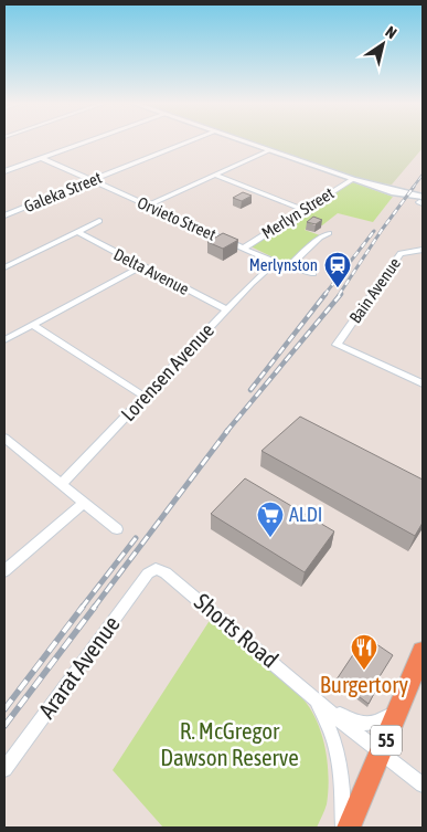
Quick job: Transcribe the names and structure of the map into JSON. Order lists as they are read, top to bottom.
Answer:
{
  "streets": {
    "highway": ["55"],
    "street": [
      "Galeka Street",
      "Merlyn Street",
      "Orvieto Street",
      "Delta Avenue",
      "Bain Avenue",
      "Lorensen Avenue",
      "Shorts Road",
      "Ararat Avenue"
    ]
  },
  "crossings": [
    ["Galeka Street", "Orvieto Street"],
    ["Merlyn Street", "Orvieto Street"],
    ["Orvieto Street", "Lorensen Avenue"],
    ["Delta Avenue", "Lorensen Avenue"],
    ["Shorts Road", "Ararat Avenue"],
    ["Shorts Road", "55"]
  ],
  "parks": ["R. McGregor Dawson Reserve"],
  "places": {
    "station": ["Merlynston"],
    "supermarket": ["ALDI"],
    "restaurant": ["Burgertory"]
  },
  "north": "top right"
}
